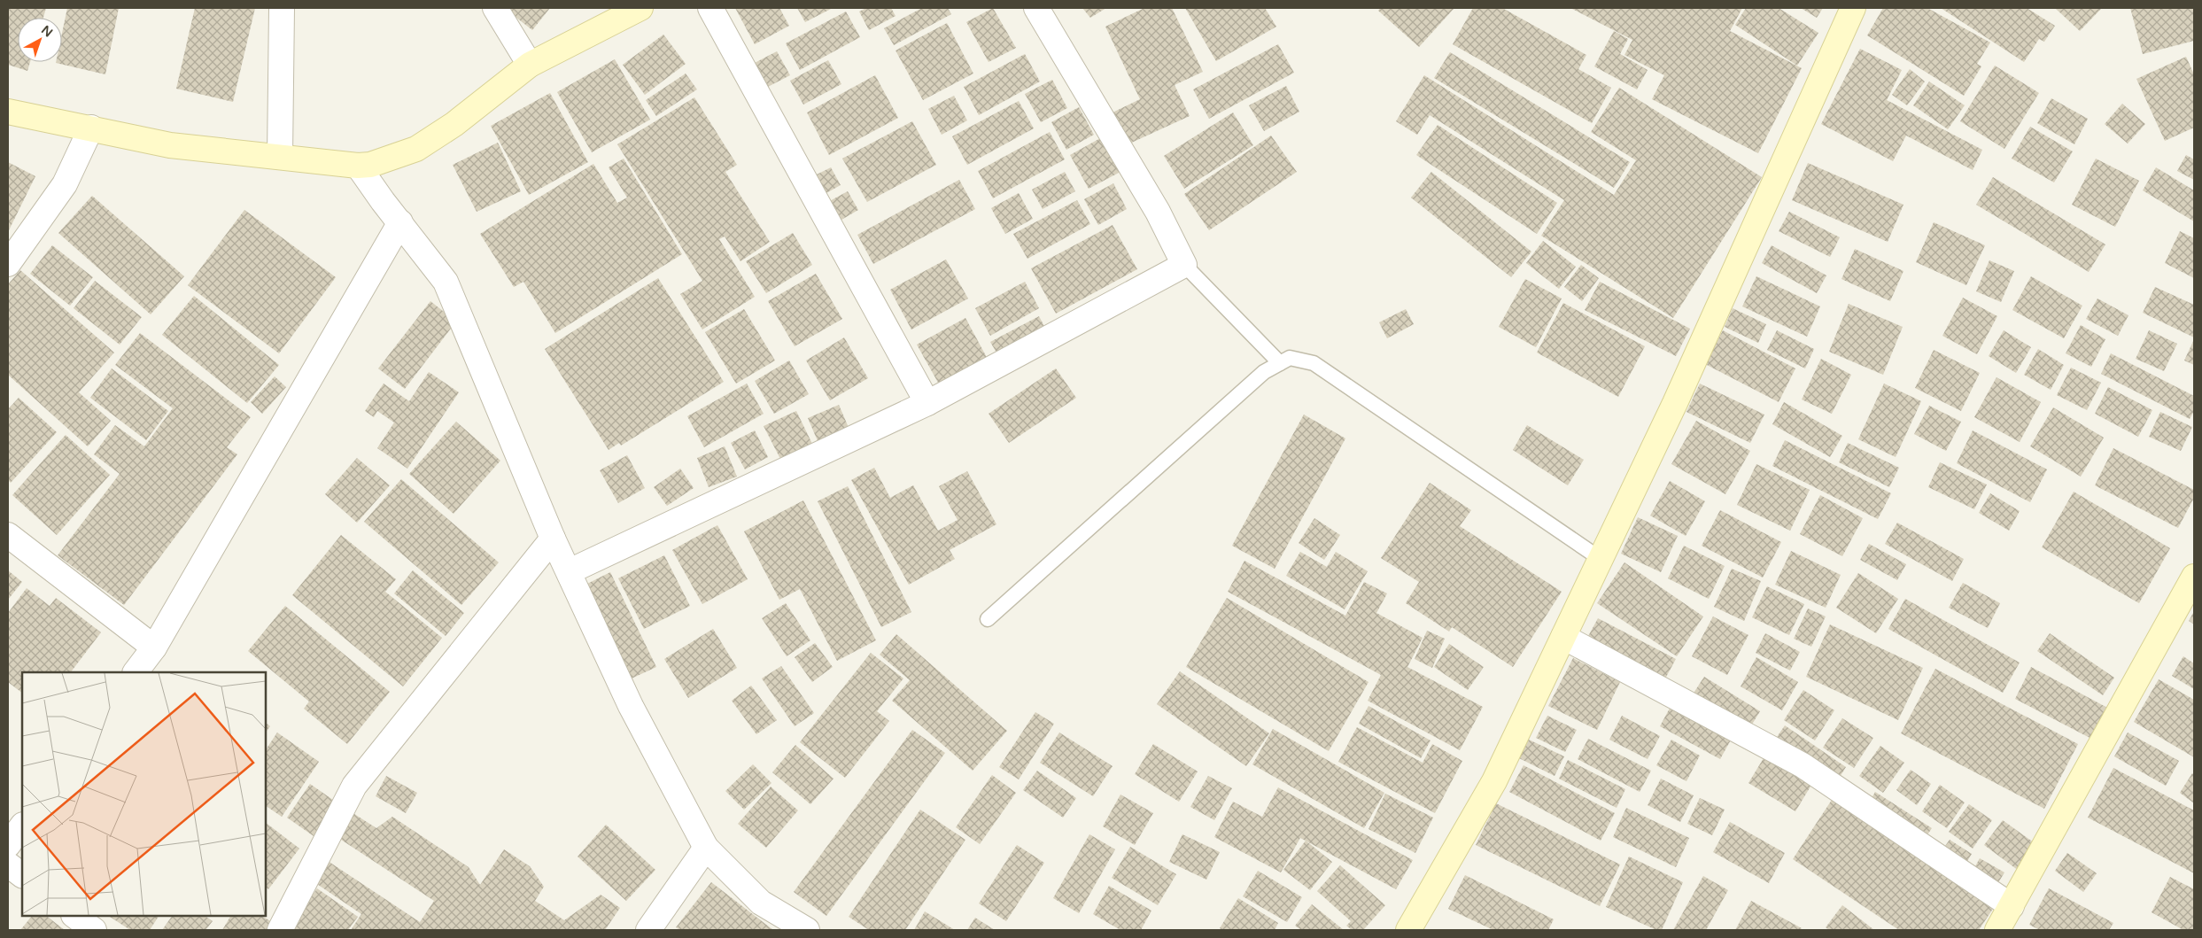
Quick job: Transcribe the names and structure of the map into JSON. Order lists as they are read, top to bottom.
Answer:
{
  "north": "top right"
}
